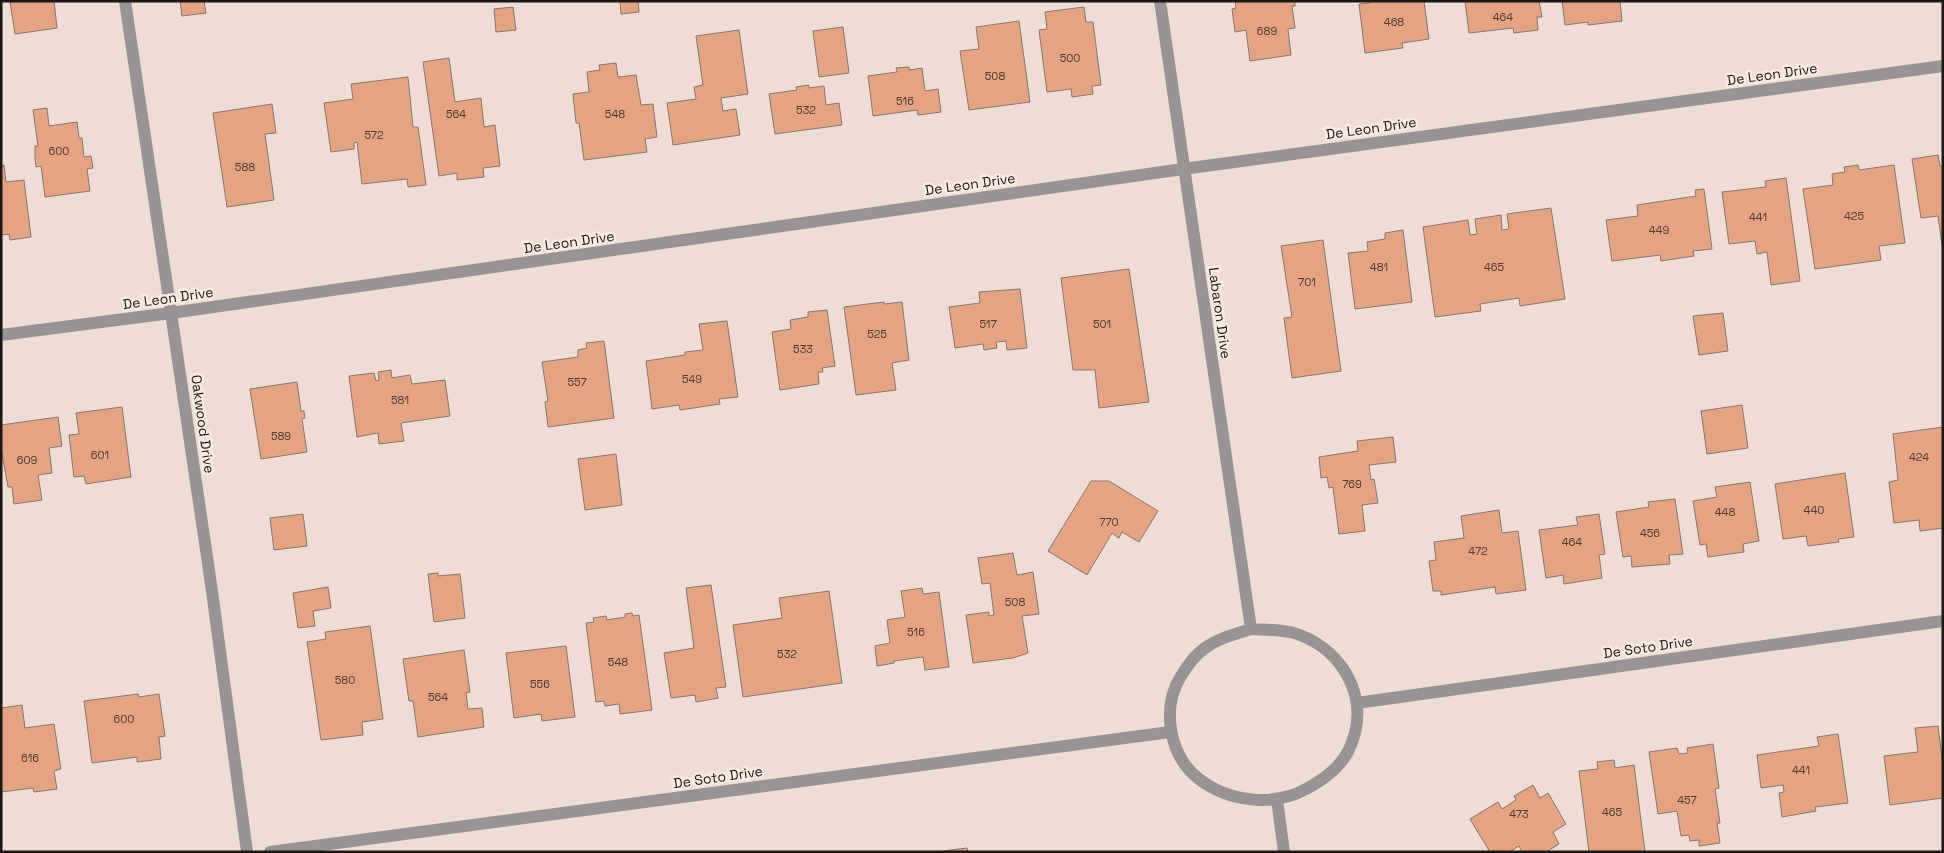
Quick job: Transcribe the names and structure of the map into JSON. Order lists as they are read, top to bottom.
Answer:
{
  "streets": {
    "street": [
      "De Leon Drive",
      "Labaron Drive",
      "Oakwood Drive",
      "De Soto Drive"
    ]
  },
  "crossings": [
    ["De Leon Drive", "Labaron Drive"],
    ["De Leon Drive", "Oakwood Drive"]
  ],
  "house_numbers": [
    "464",
    "468",
    "689",
    "500",
    "508",
    "516",
    "532",
    "564",
    "548",
    "572",
    "600",
    "588",
    "425",
    "441",
    "449",
    "481",
    "465",
    "701",
    "517",
    "501",
    "525",
    "533",
    "549",
    "557",
    "581",
    "589",
    "601",
    "424",
    "609",
    "769",
    "440",
    "448",
    "770",
    "456",
    "464",
    "472",
    "508",
    "516",
    "532",
    "548",
    "580",
    "556",
    "564",
    "600",
    "616",
    "441",
    "457",
    "465",
    "473"
  ]
}
